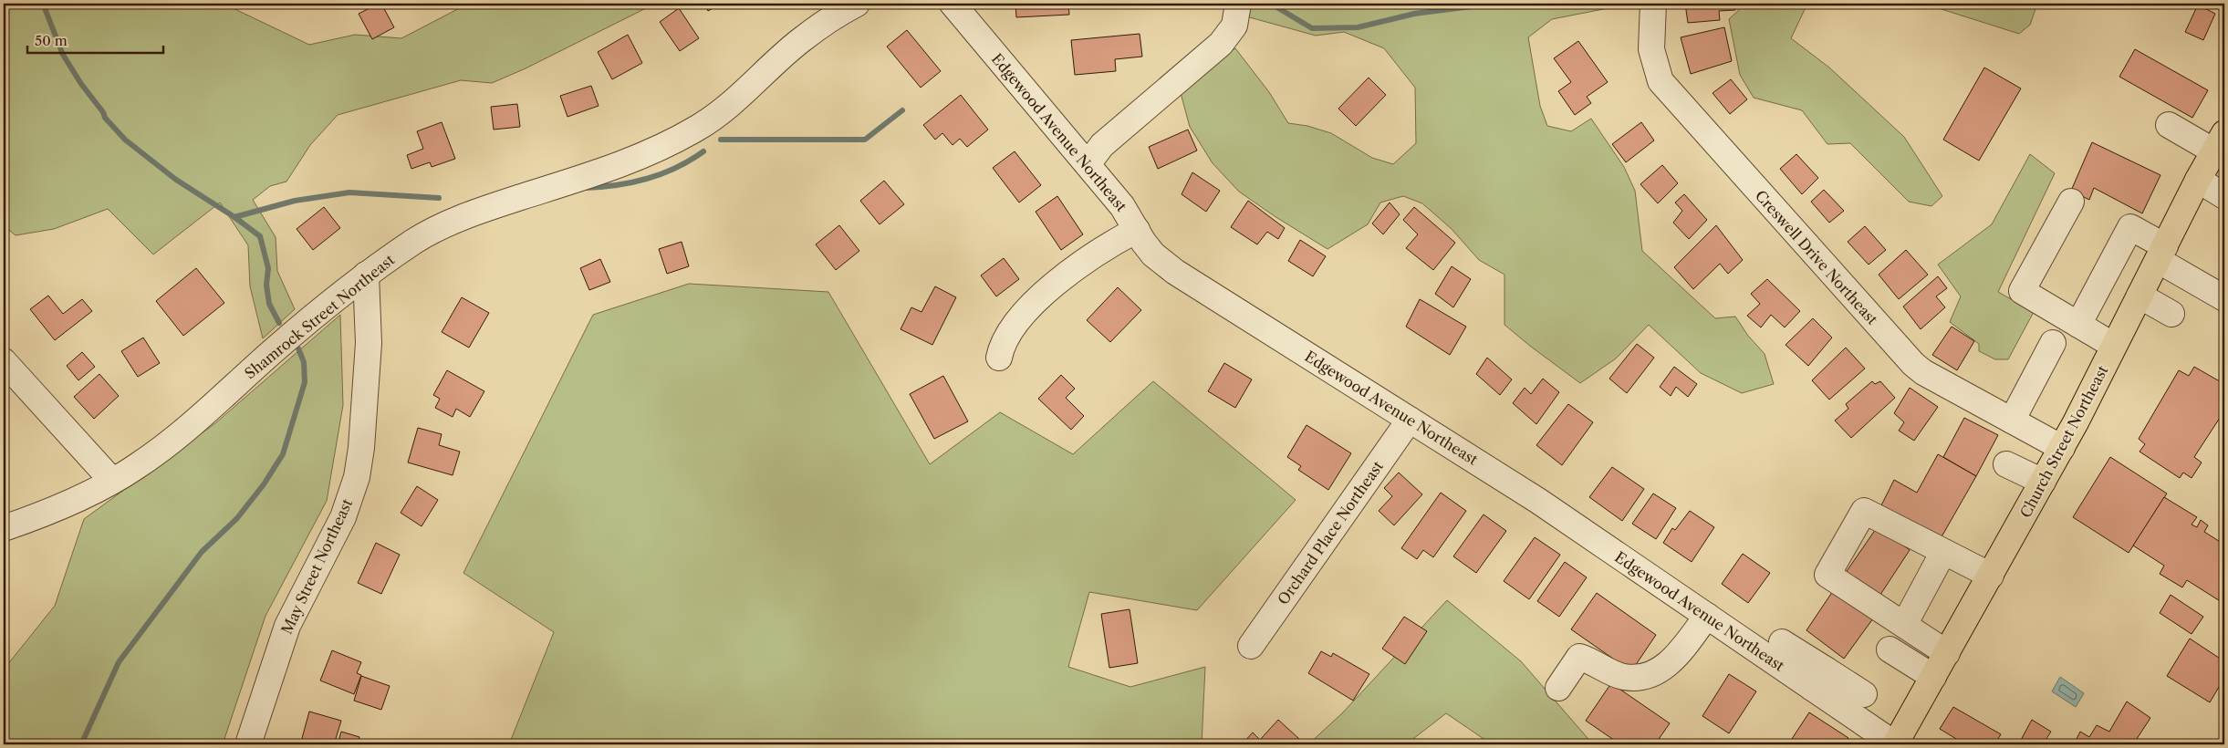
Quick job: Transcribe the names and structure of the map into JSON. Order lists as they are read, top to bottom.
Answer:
{
  "streets": {
    "main road": ["Church Street Northeast"],
    "street": [
      "Edgewood Avenue Northeast",
      "Creswell Drive Northeast",
      "Shamrock Street Northeast",
      "Orchard Place Northeast",
      "May Street Northeast"
    ]
  },
  "crossings": [
    ["Edgewood Avenue Northeast", "Church Street Northeast"],
    ["Edgewood Avenue Northeast", "Orchard Place Northeast"],
    ["Creswell Drive Northeast", "Church Street Northeast"],
    ["Shamrock Street Northeast", "May Street Northeast"]
  ],
  "scale_bar": "50 m"
}
